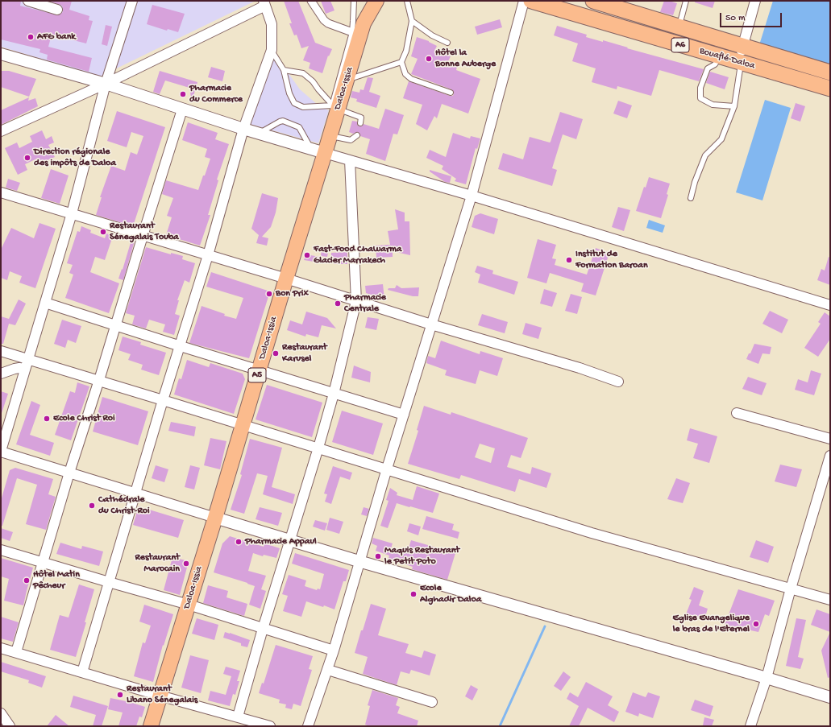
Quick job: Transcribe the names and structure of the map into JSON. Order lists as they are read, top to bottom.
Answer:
{
  "streets": {
    "highway": ["A6", "Bouaflé-Daloa"],
    "main road": ["Daloa-Issia", "A5"]
  },
  "crossings": [
    ["Daloa-Issia", "A5"]
  ],
  "places": [
    "AFG bank",
    "Hôtel la Bonne Auberge",
    "Pharmacie du Commerce",
    "Direction régionale des impôts de Daloa",
    "Restaurant Sénegalais Touba",
    "Fast-Food Chawarma Glacier Marrakech",
    "Institut de Formation Baroan",
    "Bon Prix",
    "Pharmacie Centrale",
    "Restaurant Karusel",
    "Ecole Christ Roi",
    "Cathédrale du Christ-Roi",
    "Pharmacie Appaul",
    "Maquis Restaurant le Petit Poto",
    "Restaurant Marocain",
    "Hôtel Matin Pêcheur",
    "Ecole Alghadir Daloa",
    "Eglise Evangelique le bras de l'Eternel",
    "Restaurant Libano Sénegalais"
  ],
  "scale_bar": "50 m"
}
